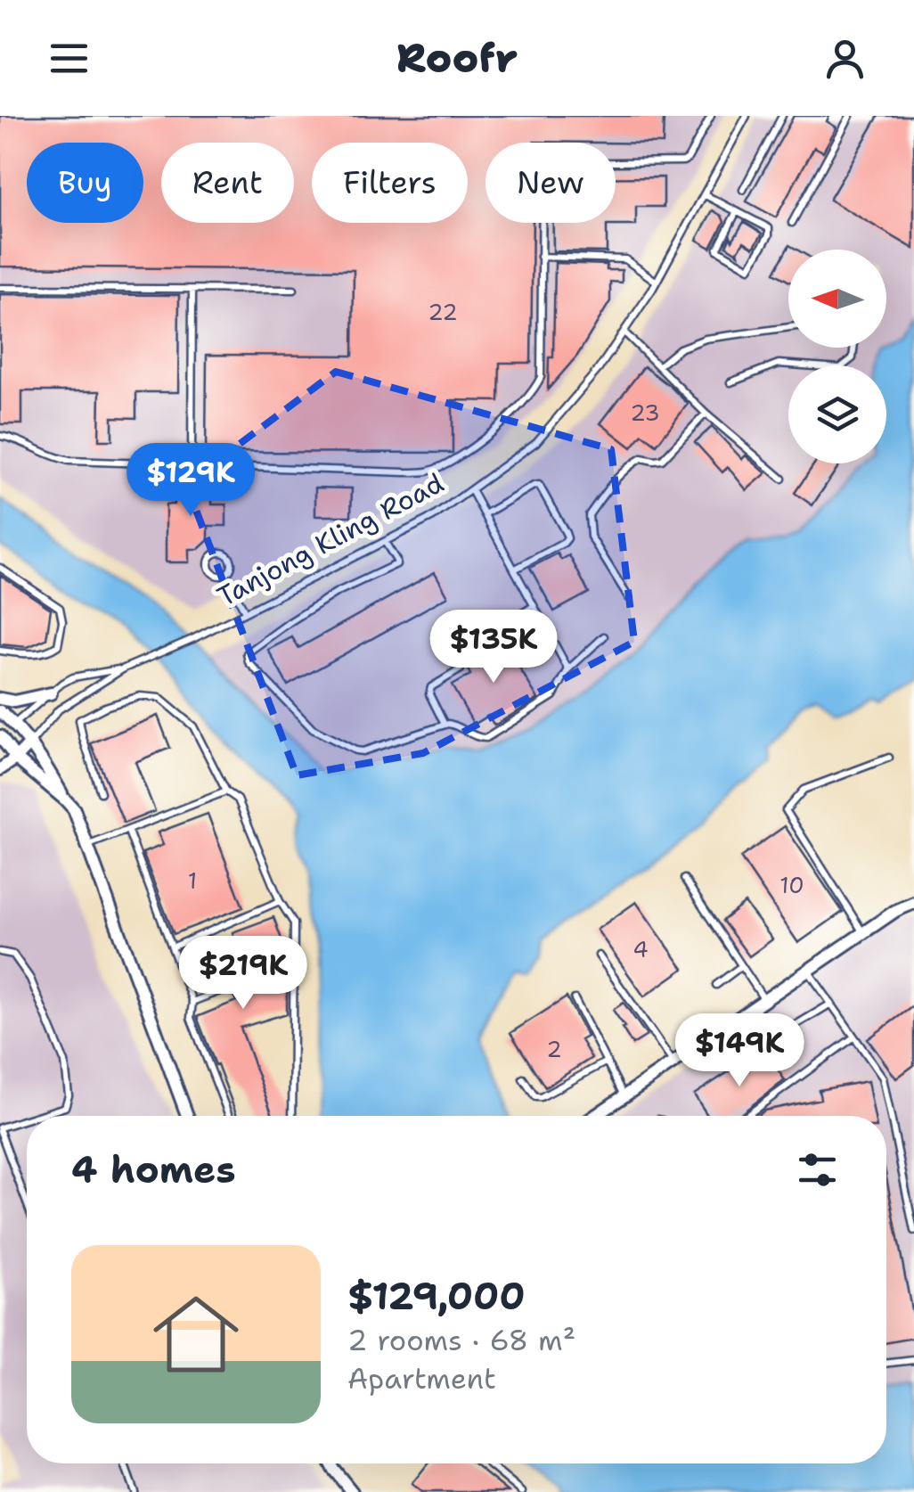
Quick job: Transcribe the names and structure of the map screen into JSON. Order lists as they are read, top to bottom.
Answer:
{
  "streets": {
    "street": ["Tanjong Kling Road"]
  },
  "house_numbers": [
    "22",
    "23",
    "1",
    "10",
    "4",
    "2"
  ],
  "north": "left",
  "page": {
    "header": "Roofr",
    "chip": [
      "Buy",
      "Rent",
      "Filters",
      "New"
    ],
    "price": [
      "$129K",
      "$135K",
      "$219K",
      "$149K"
    ],
    "heading": "4 homes",
    "list": [
      {
        "name": "$129,000",
        "note": "2 rooms · 68 m² · Apartment"
      }
    ]
  }
}
